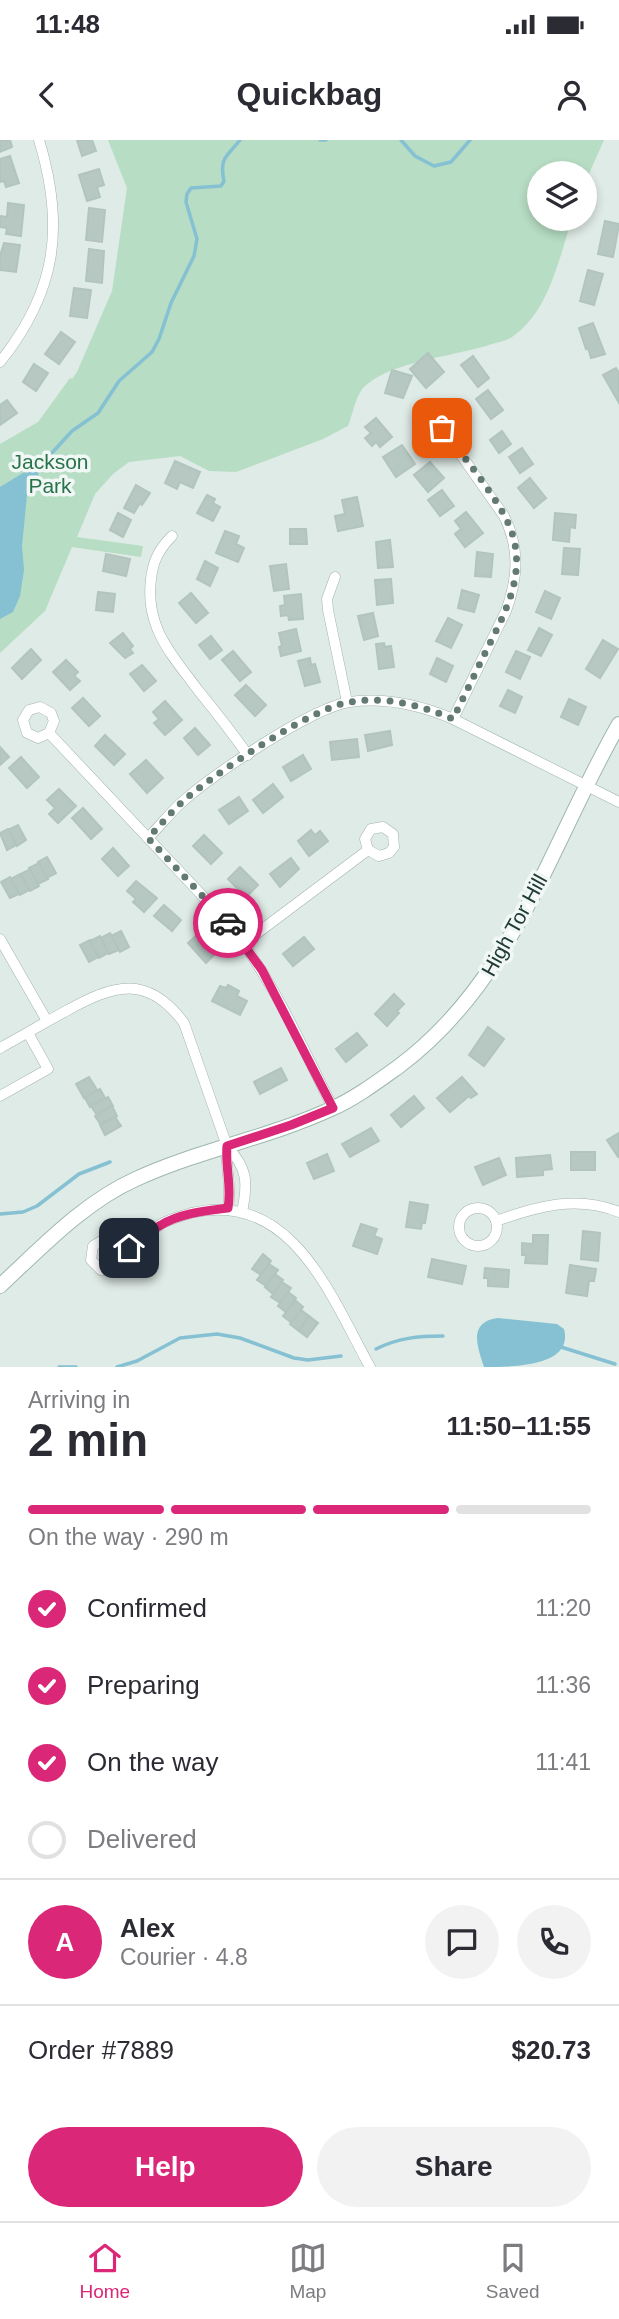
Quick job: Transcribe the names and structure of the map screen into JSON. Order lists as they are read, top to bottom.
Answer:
{
  "streets": {
    "street": ["High Tor Hill"]
  },
  "parks": ["Jackson Park"],
  "page": {
    "status": "11:48",
    "header": "Quickbag",
    "heading": ["2 min", "Arriving in", "11:50–11:55"],
    "panel": [
      "Alex",
      "Courier · 4.8",
      "Order #7889",
      "$20.73"
    ],
    "bar": "On the way · 290 m",
    "list": [
      ["Confirmed", "11:20"],
      ["Preparing", "11:36"],
      ["On the way", "11:41"],
      "Delivered"
    ],
    "round": "A",
    "buttons": ["Help", "Share"],
    "tabs": ["Home", "Map", "Saved"]
  }
}
